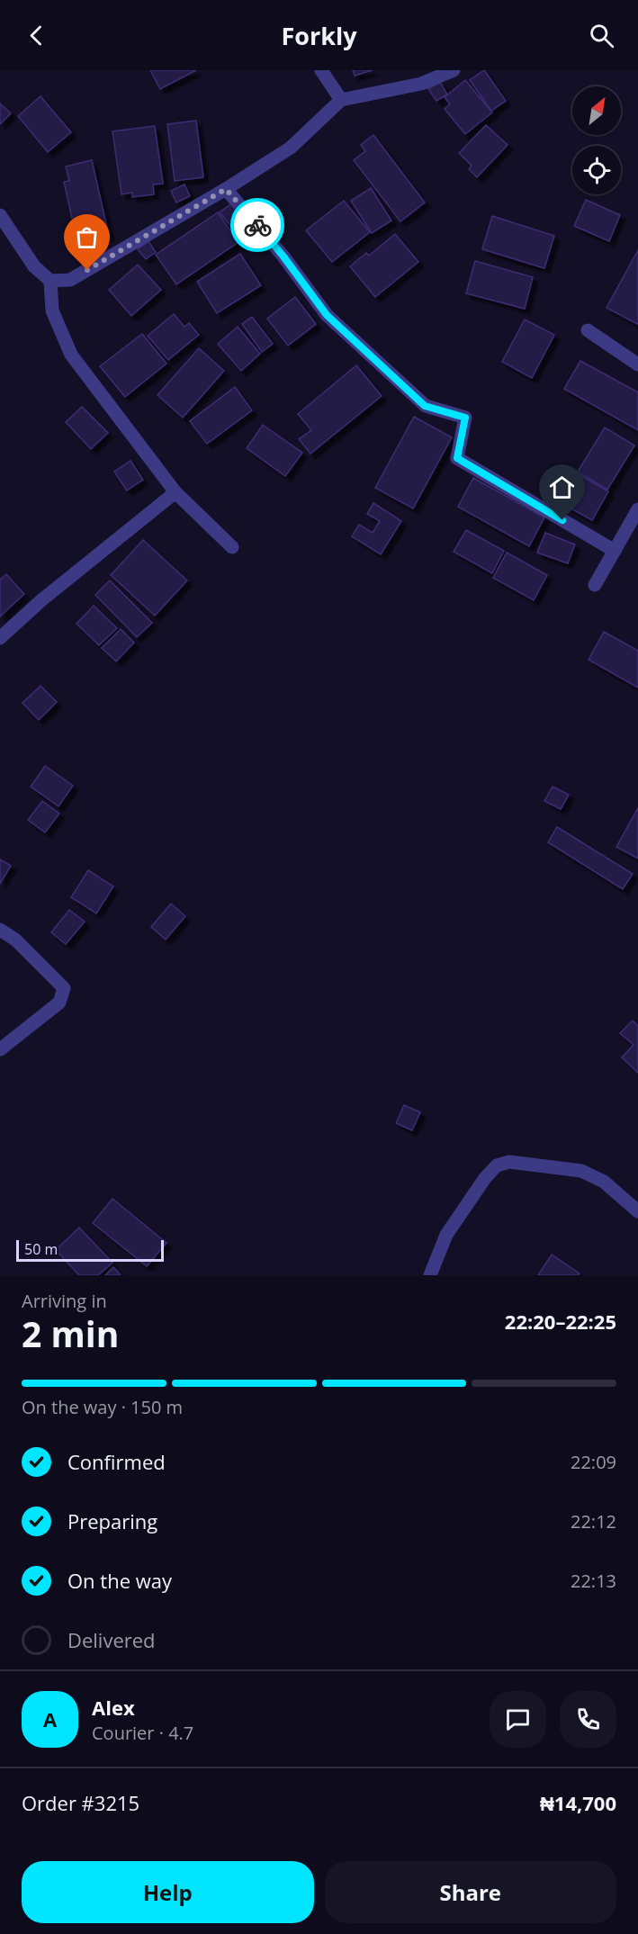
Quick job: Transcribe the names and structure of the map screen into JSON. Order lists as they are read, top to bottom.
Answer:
{
  "scale_bar": "50 m",
  "north": "top right",
  "page": {
    "header": "Forkly",
    "scale": "50 m",
    "heading": ["2 min", "Arriving in", "22:20–22:25"],
    "panel": [
      "Alex",
      "Courier · 4.7",
      "Order #3215",
      "₦14,700"
    ],
    "bar": "On the way · 150 m",
    "list": [
      ["Confirmed", "22:09"],
      ["Preparing", "22:12"],
      ["On the way", "22:13"],
      "Delivered"
    ],
    "round": "A",
    "buttons": ["Help", "Share"]
  }
}
